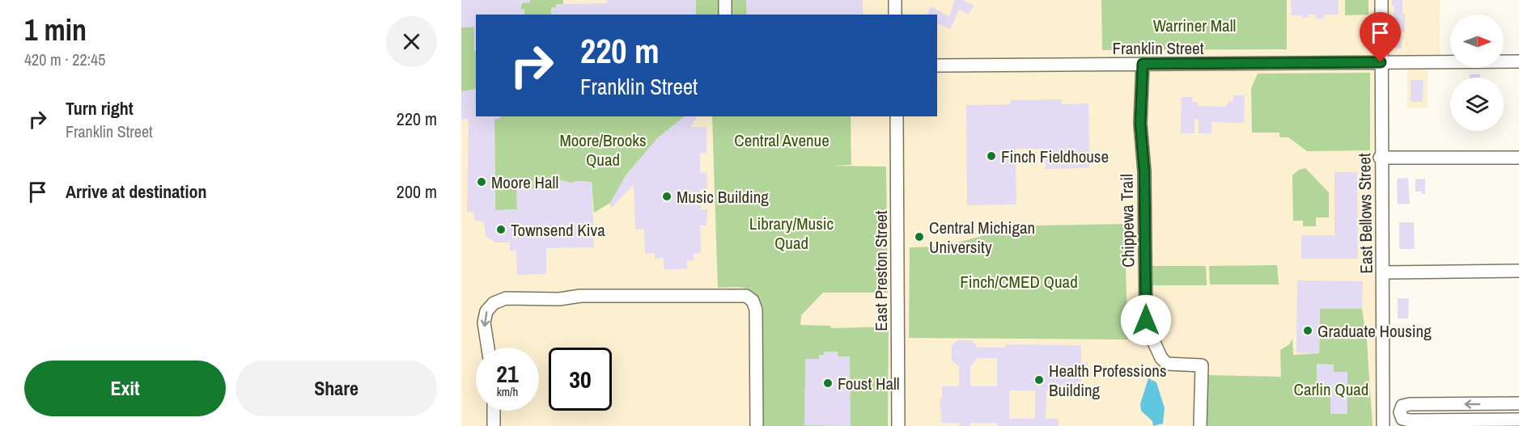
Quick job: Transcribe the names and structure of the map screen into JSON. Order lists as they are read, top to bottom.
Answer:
{
  "streets": {
    "street": [
      "Franklin Street",
      "East Bellows Street",
      "Chippewa Trail",
      "East Preston Street"
    ]
  },
  "crossings": [
    ["Franklin Street", "East Bellows Street"],
    ["Franklin Street", "Chippewa Trail"]
  ],
  "parks": [
    "Warriner Mall",
    "Moore/Brooks Quad",
    "Central Avenue",
    "Library/Music Quad",
    "Finch/CMED Quad",
    "Carlin Quad"
  ],
  "places": [
    "Finch Fieldhouse",
    "Moore Hall",
    "Music Building",
    "Townsend Kiva",
    "Central Michigan University",
    "Graduate Housing",
    "Health Professions Building",
    "Foust Hall"
  ],
  "north": "right",
  "page": {
    "heading": ["1 min", "420 m · 22:45"],
    "turn": ["220 m", "Franklin Street"],
    "list": [
      {
        "name": "Turn right",
        "note": "Franklin Street",
        "value": "220 m"
      },
      {
        "name": "Arrive at destination",
        "value": "200 m"
      }
    ],
    "speed": "21 km/h",
    "limit": "30",
    "buttons": ["Exit", "Share"]
  }
}
